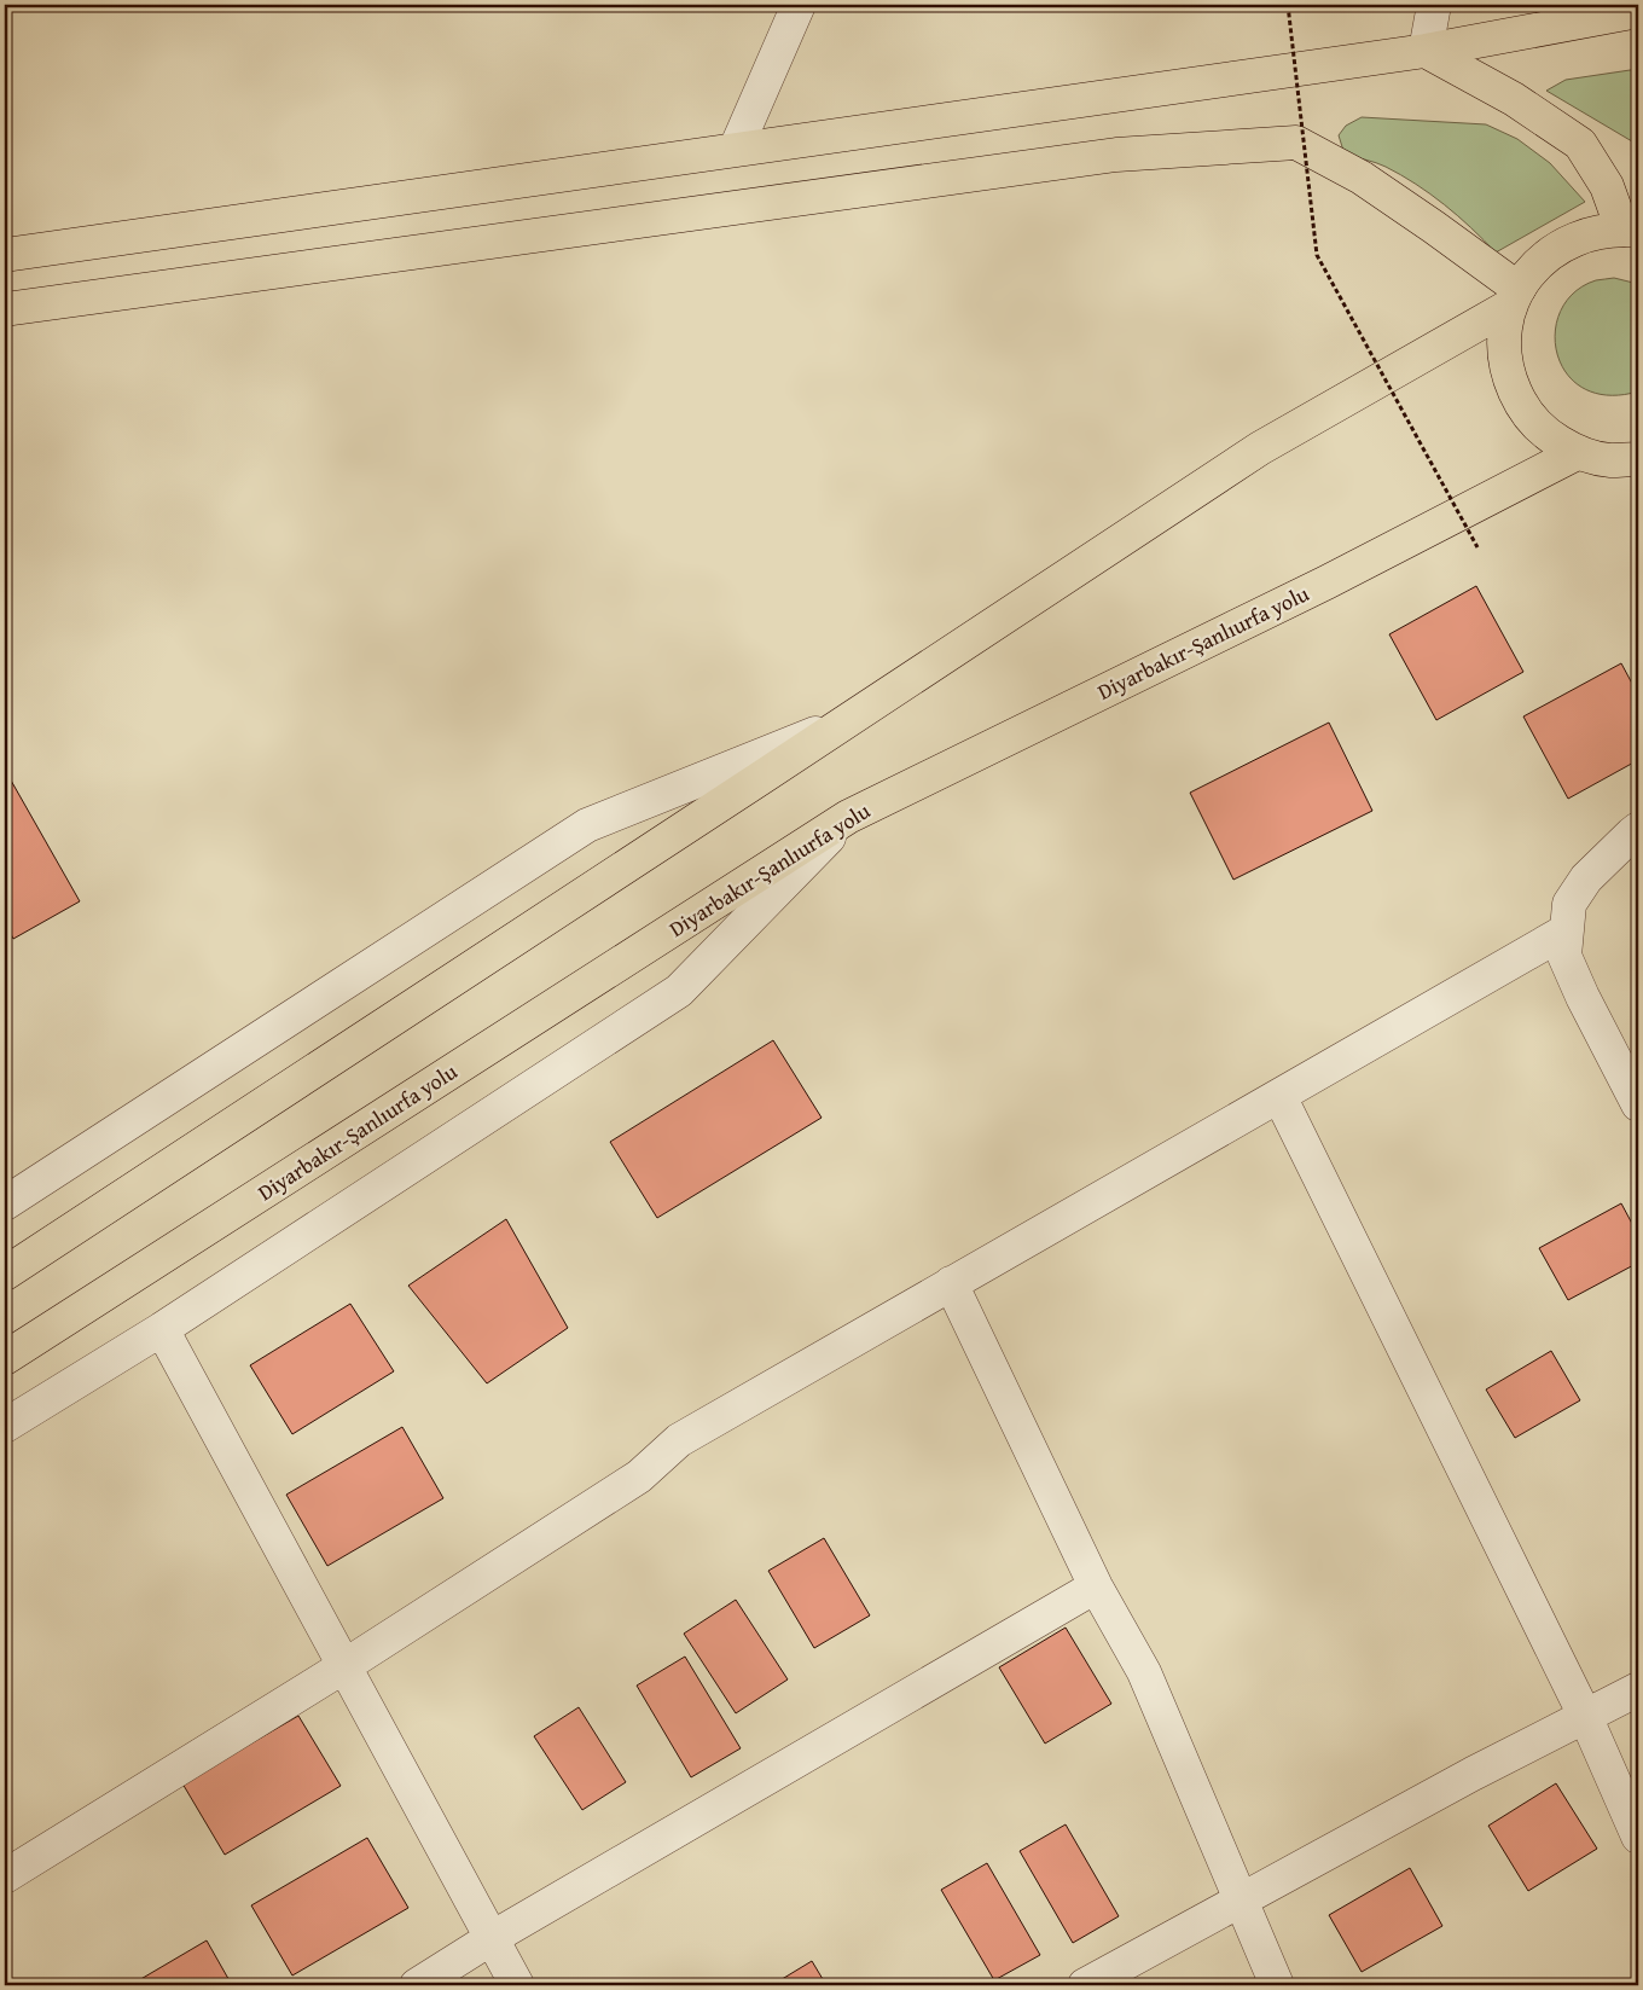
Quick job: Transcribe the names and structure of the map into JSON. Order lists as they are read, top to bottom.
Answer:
{
  "streets": {
    "main road": ["Diyarbakır-Şanlıurfa yolu"]
  }
}
